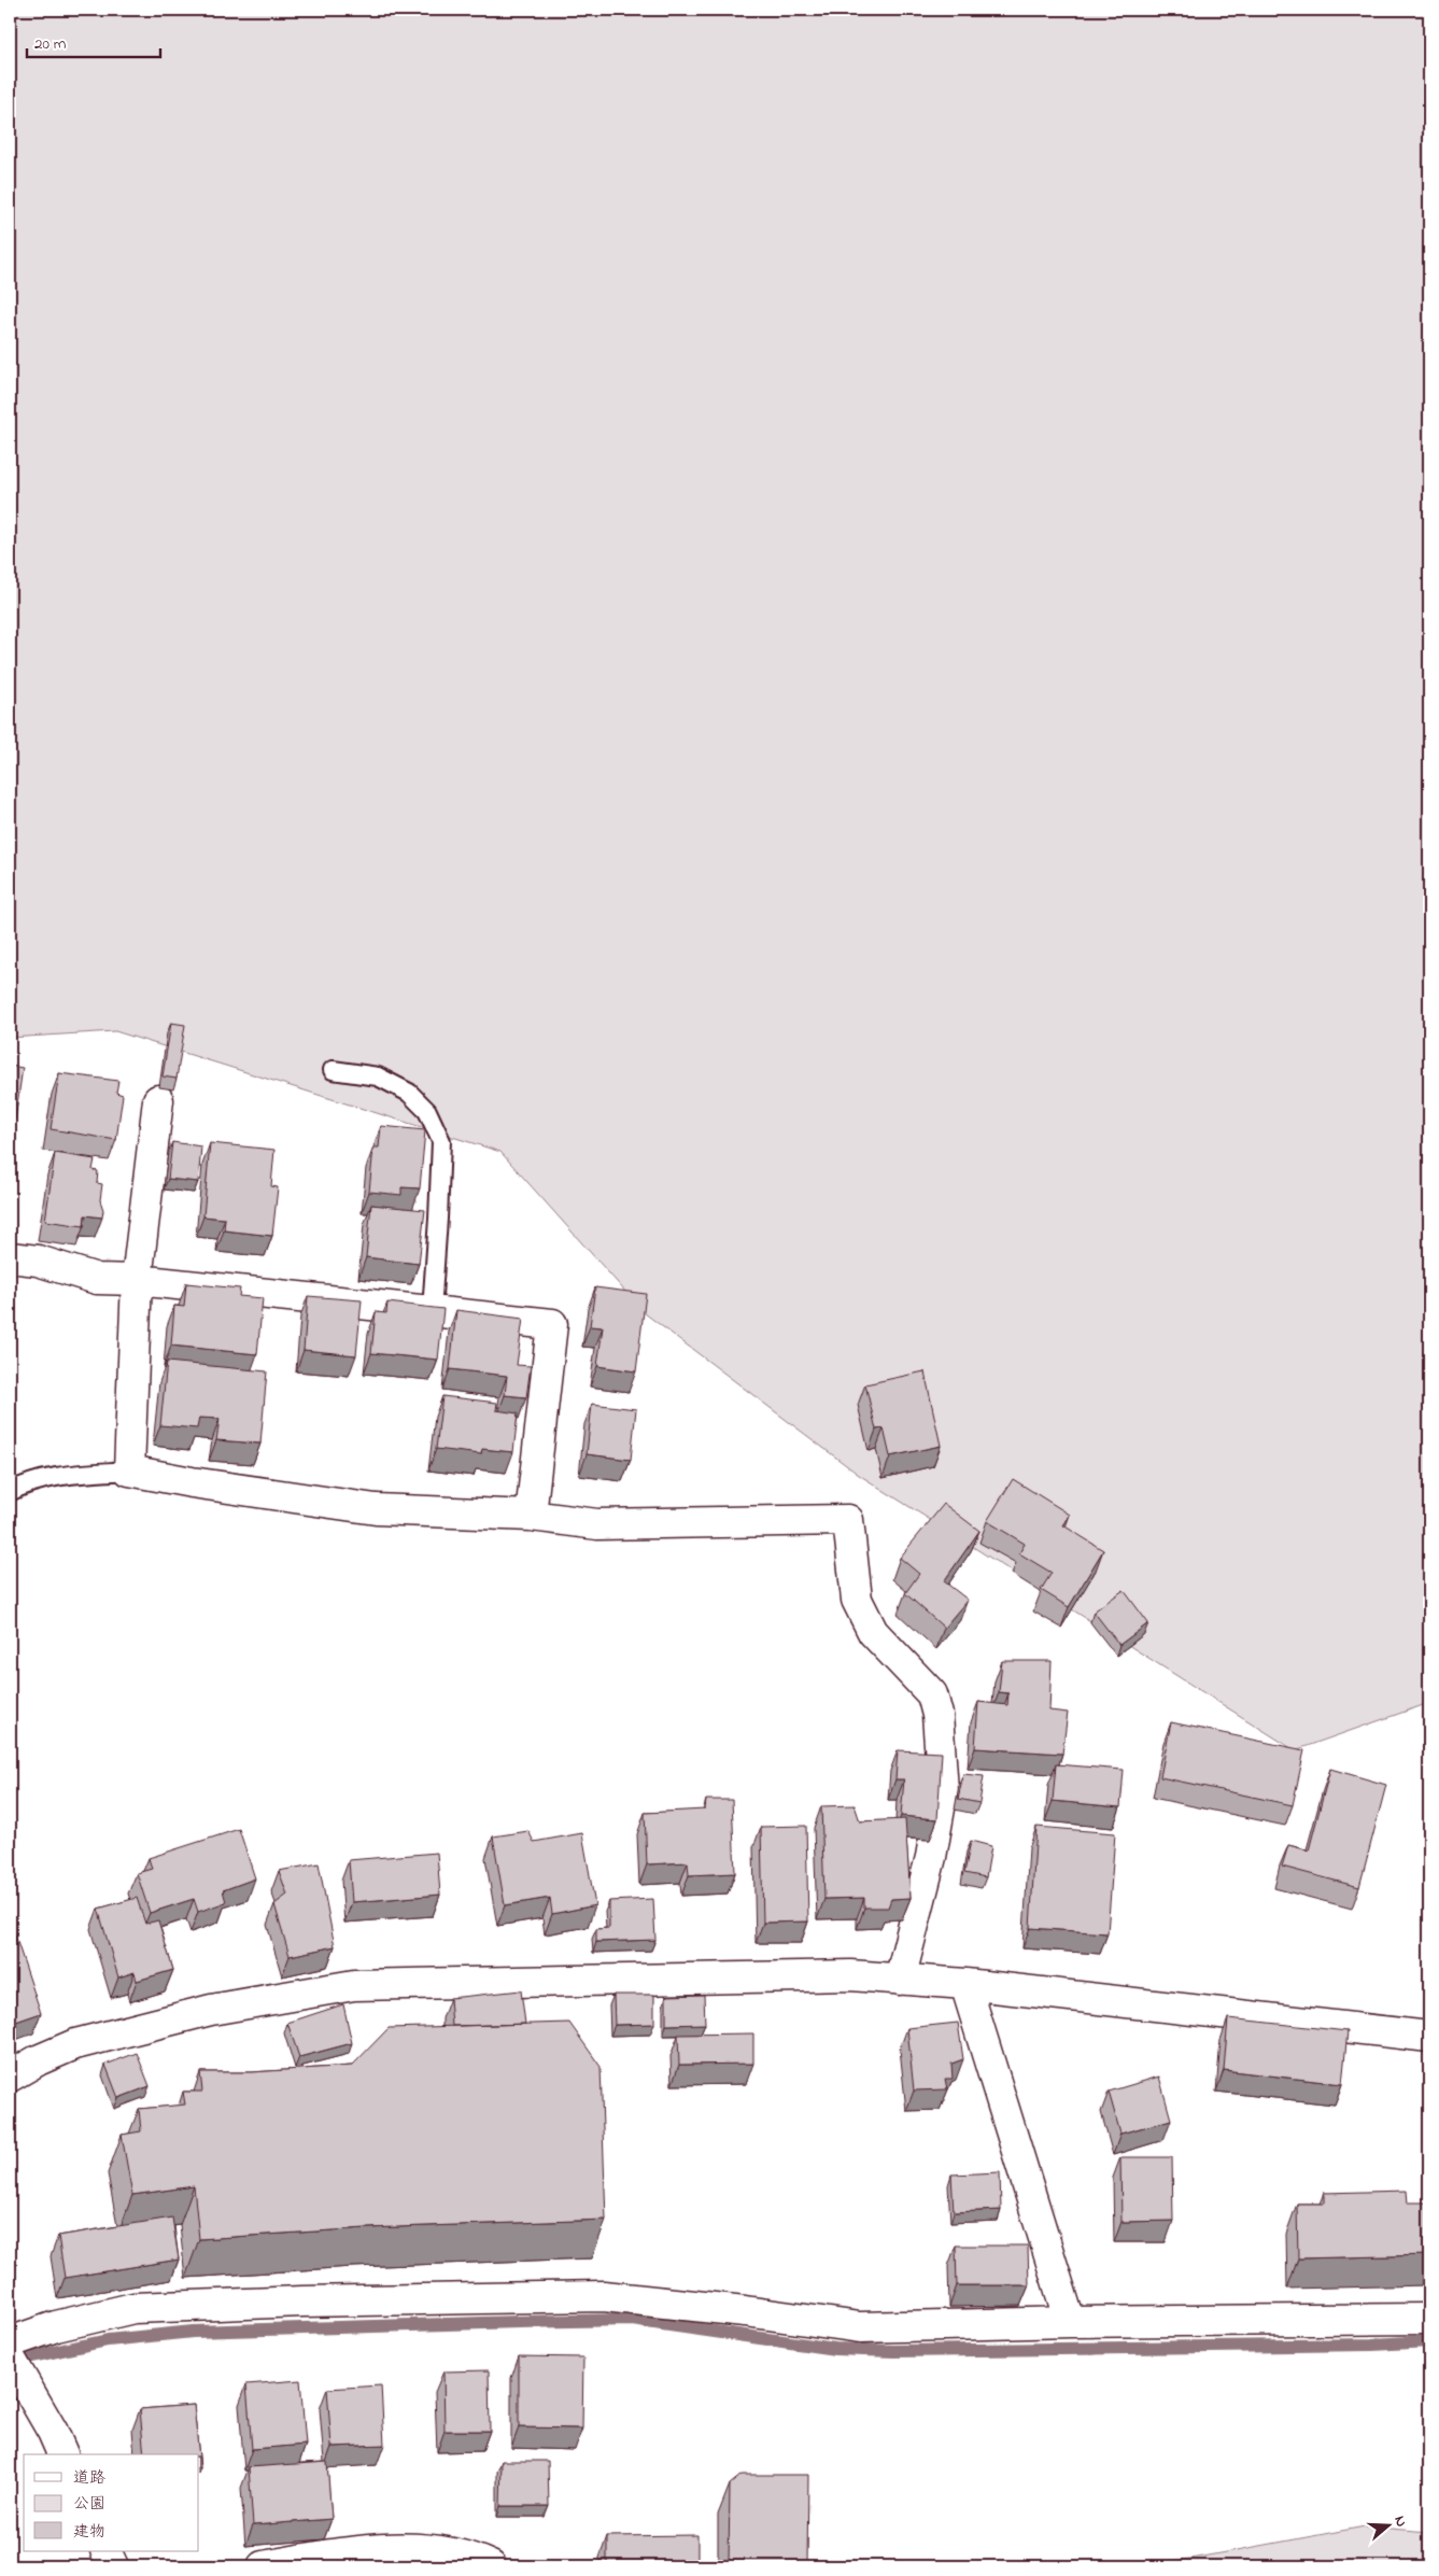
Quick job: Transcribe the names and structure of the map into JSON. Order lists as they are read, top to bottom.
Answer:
{
  "legend": ["道路", "公園", "建物"],
  "scale_bar": "20 m",
  "north": "right"
}
